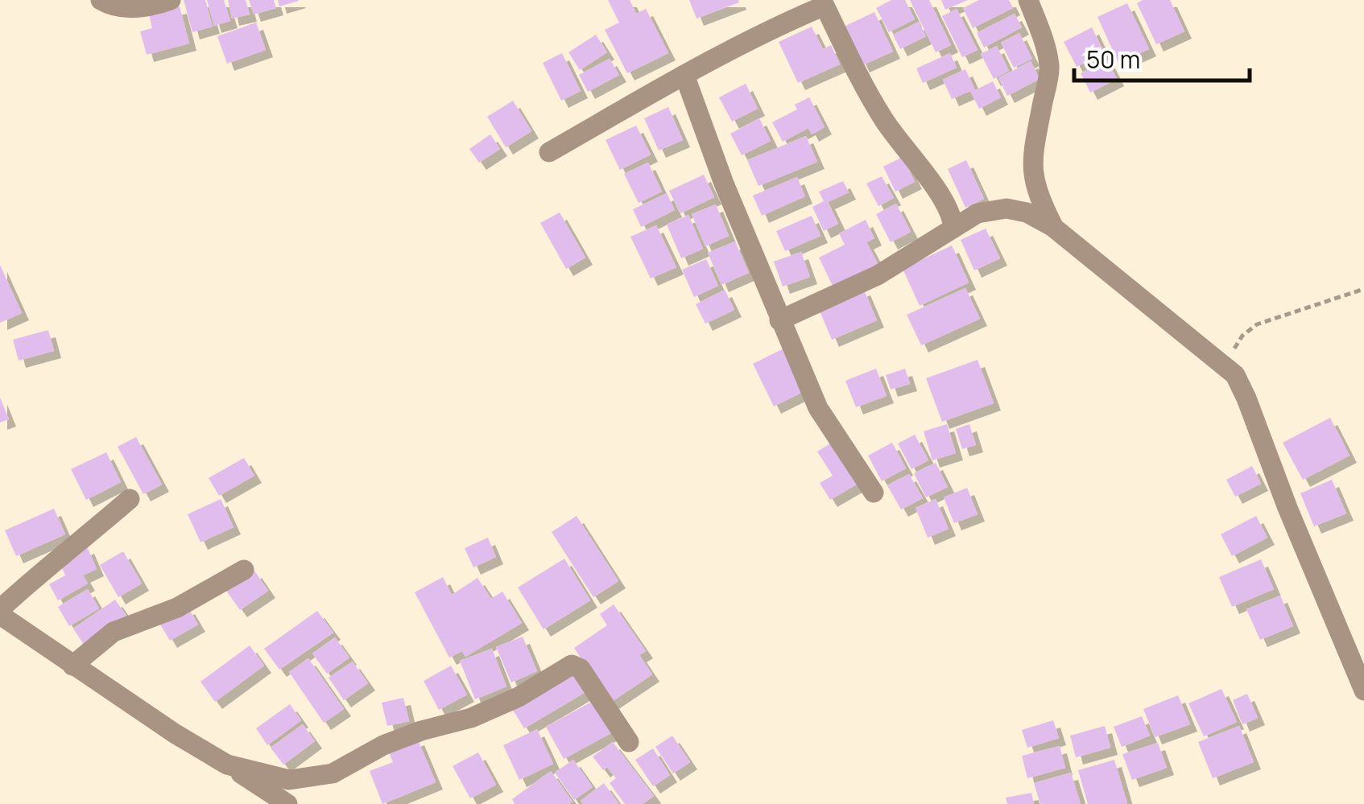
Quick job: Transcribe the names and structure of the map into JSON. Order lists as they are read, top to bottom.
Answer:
{
  "scale_bar": "50 m"
}
